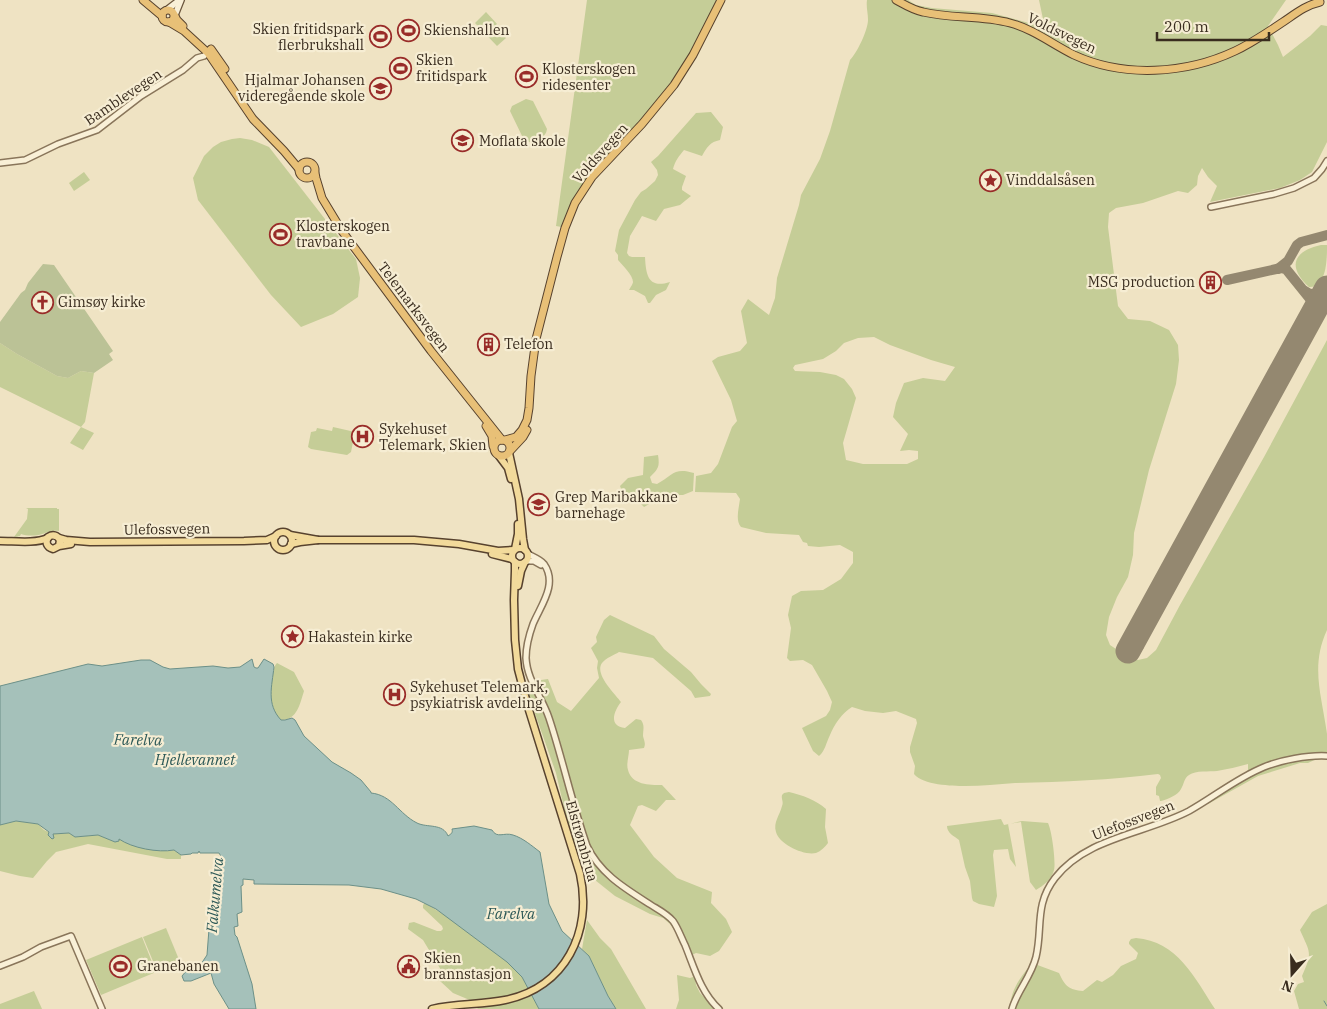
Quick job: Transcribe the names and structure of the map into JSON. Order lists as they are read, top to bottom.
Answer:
{
  "streets": {
    "highway": ["Voldsvegen", "Telemarksvegen"],
    "main road": ["Ulefossvegen", "Elstrømbrua"],
    "street": ["Bamblevegen"]
  },
  "crossings": [
    ["Voldsvegen", "Telemarksvegen"],
    ["Bamblevegen", "Telemarksvegen"]
  ],
  "water": ["Farelva", "Hjellevannet", "Falkumelva"],
  "places": {
    "sports": [
      "Skienshallen",
      "Skien fritidspark flerbrukshall",
      "Skien fritidspark",
      "Klosterskogen ridesenter",
      "Klosterskogen travbane",
      "Granebanen"
    ],
    "school or university": ["Hjalmar Johansen videregående skole", "Moflata skole", "Grep Maribakkane barnehage"],
    "place": ["Vinddalsåsen", "Hakastein kirke"],
    "building": ["MSG production", "Telefon"],
    "church": ["Gimsøy kirke"],
    "hospital": ["Sykehuset Telemark, Skien", "Sykehuset Telemark, psykiatrisk avdeling"],
    "public building": ["Skien brannstasjon"]
  },
  "scale_bar": "200 m",
  "north": "bottom"
}
